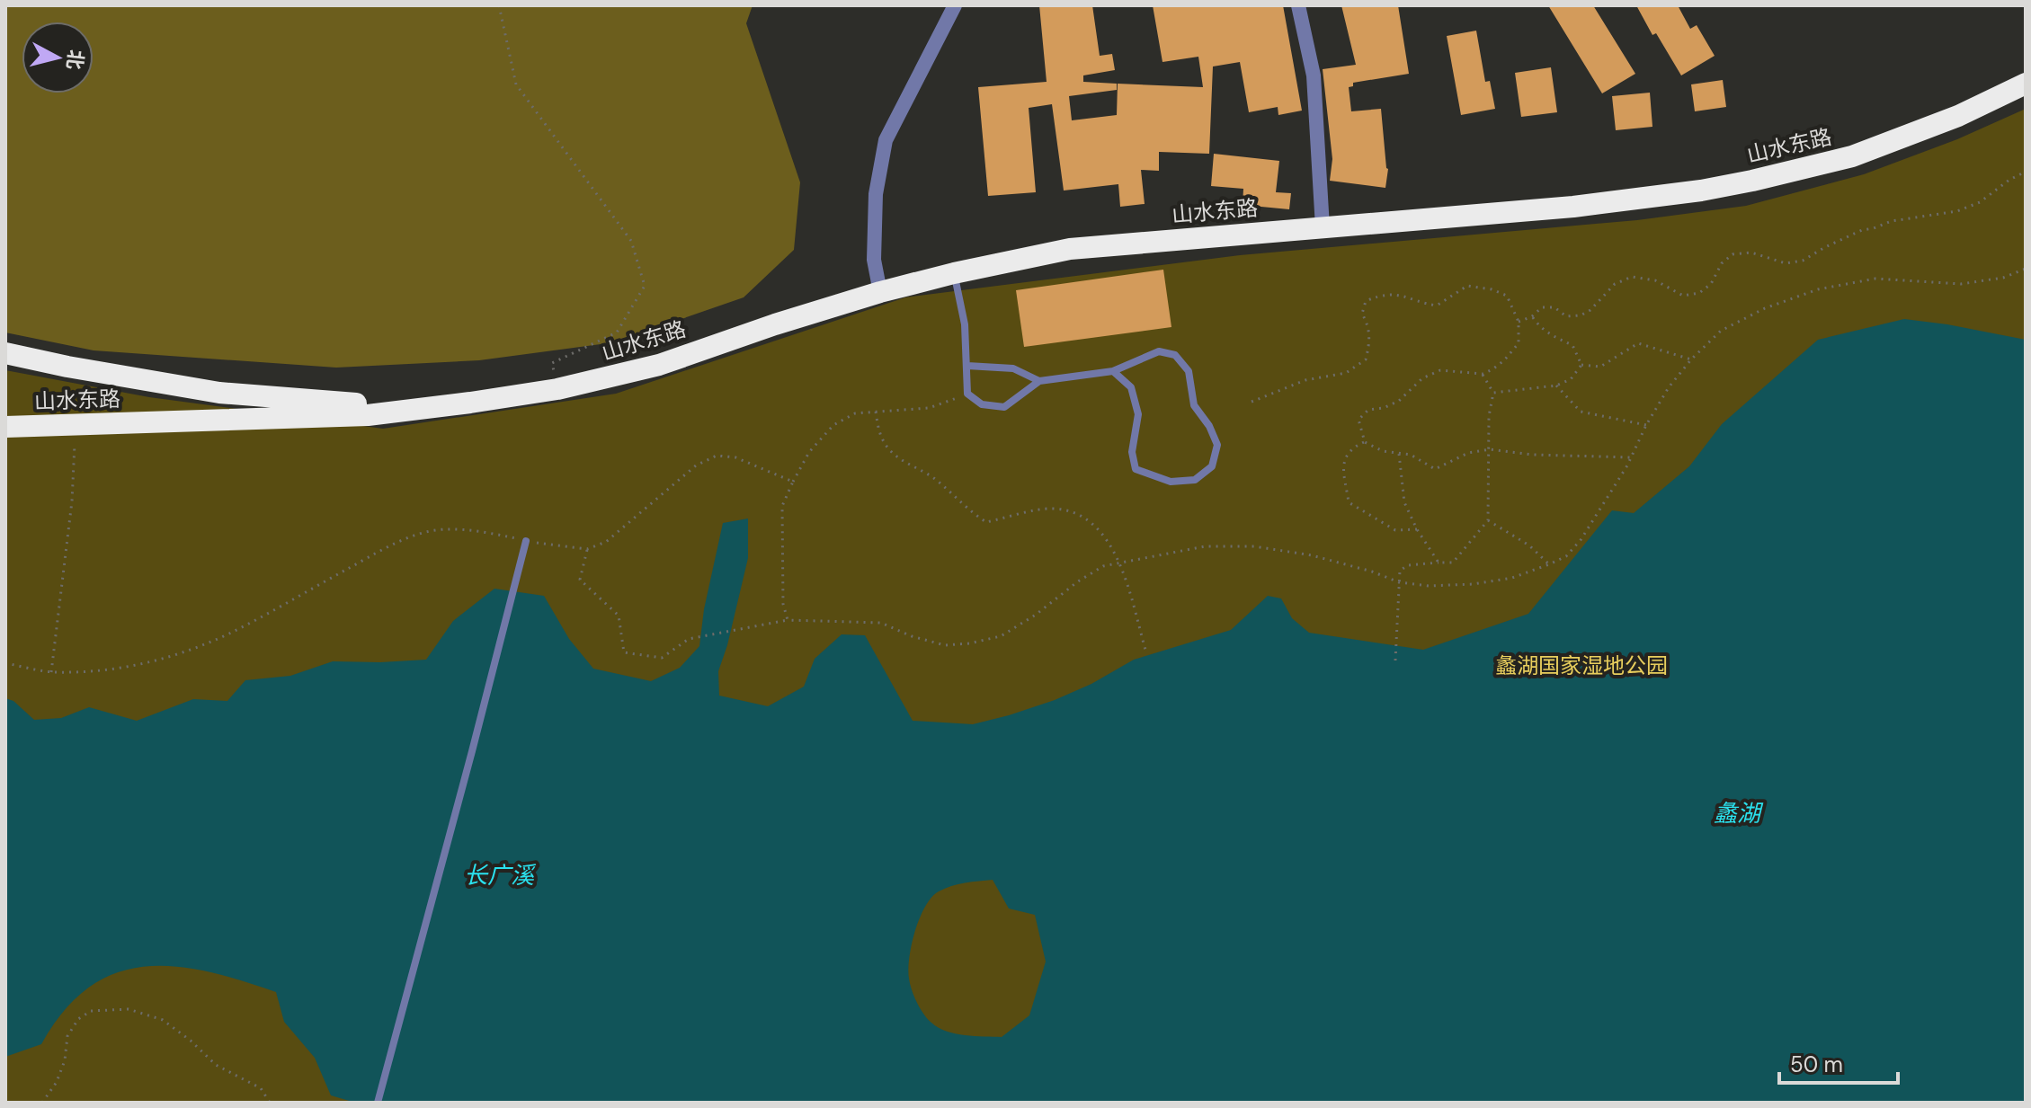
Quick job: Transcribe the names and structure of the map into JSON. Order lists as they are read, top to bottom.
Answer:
{
  "streets": {
    "highway": ["山水东路"]
  },
  "water": ["蠡湖", "长广溪"],
  "parks": ["蠡湖国家湿地公园"],
  "scale_bar": "50 m",
  "north": "right"
}
